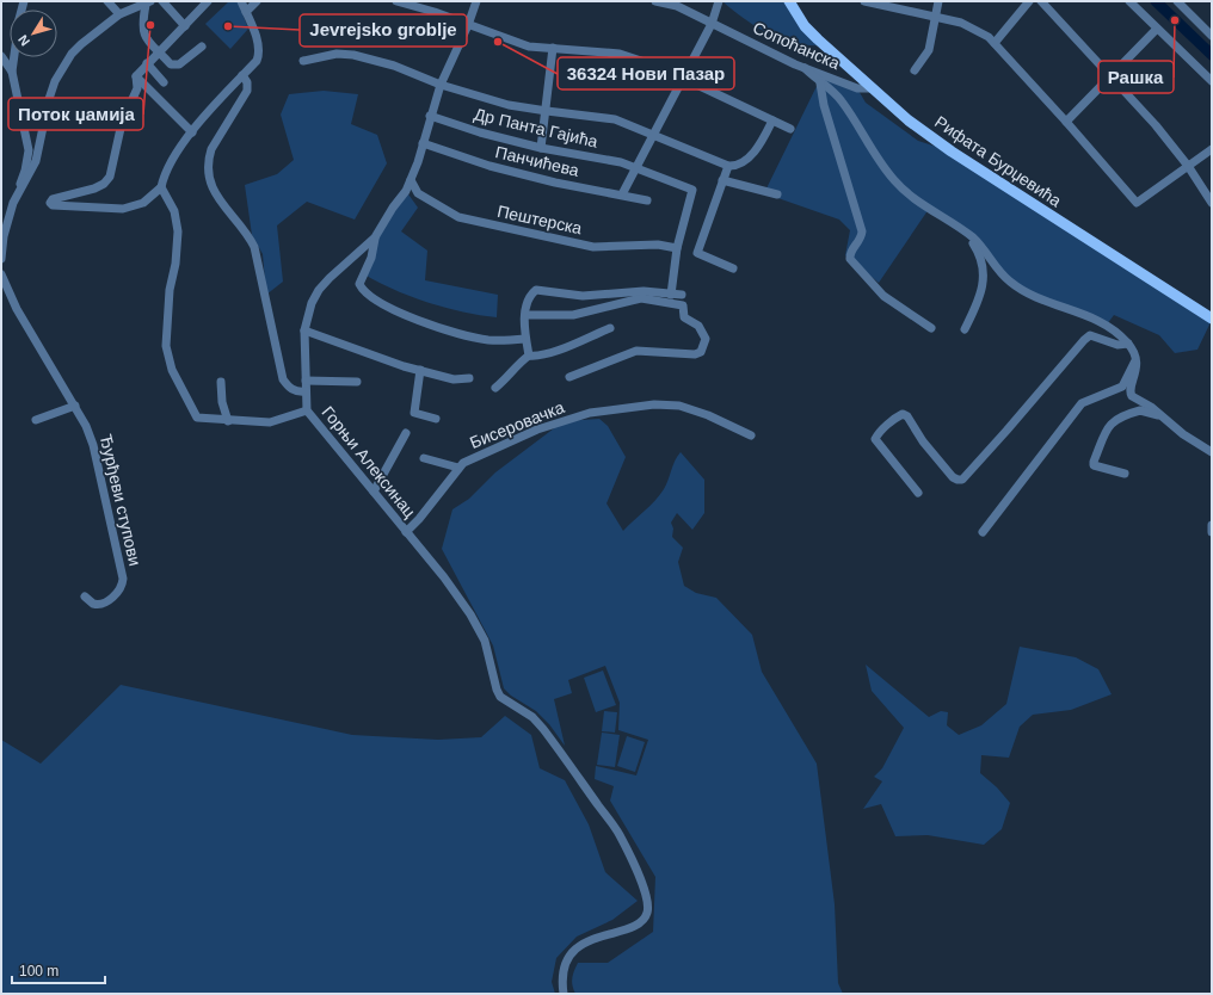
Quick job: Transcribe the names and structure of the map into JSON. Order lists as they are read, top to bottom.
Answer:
{
  "streets": {
    "main road": ["Рифата Бурџевића"],
    "street": [
      "Сопоћанска",
      "Др Панта Гајића",
      "Панчићева",
      "Пештерска",
      "Бисеровачка",
      "Горњи Алексинац",
      "Ђурђеви ступови"
    ]
  },
  "crossings": [
    ["Сопоћанска", "Рифата Бурџевића"],
    ["Др Панта Гајића", "Пештерска"],
    ["Др Панта Гајића", "Горњи Алексинац"],
    ["Панчићева", "Горњи Алексинац"],
    ["Пештерска", "Горњи Алексинац"],
    ["Бисеровачка", "Горњи Алексинац"]
  ],
  "places": [
    "Рашка",
    "Поток џамија",
    "Jevrejsko groblje",
    "36324 Нови Пазар"
  ],
  "scale_bar": "100 m",
  "north": "bottom left"
}
